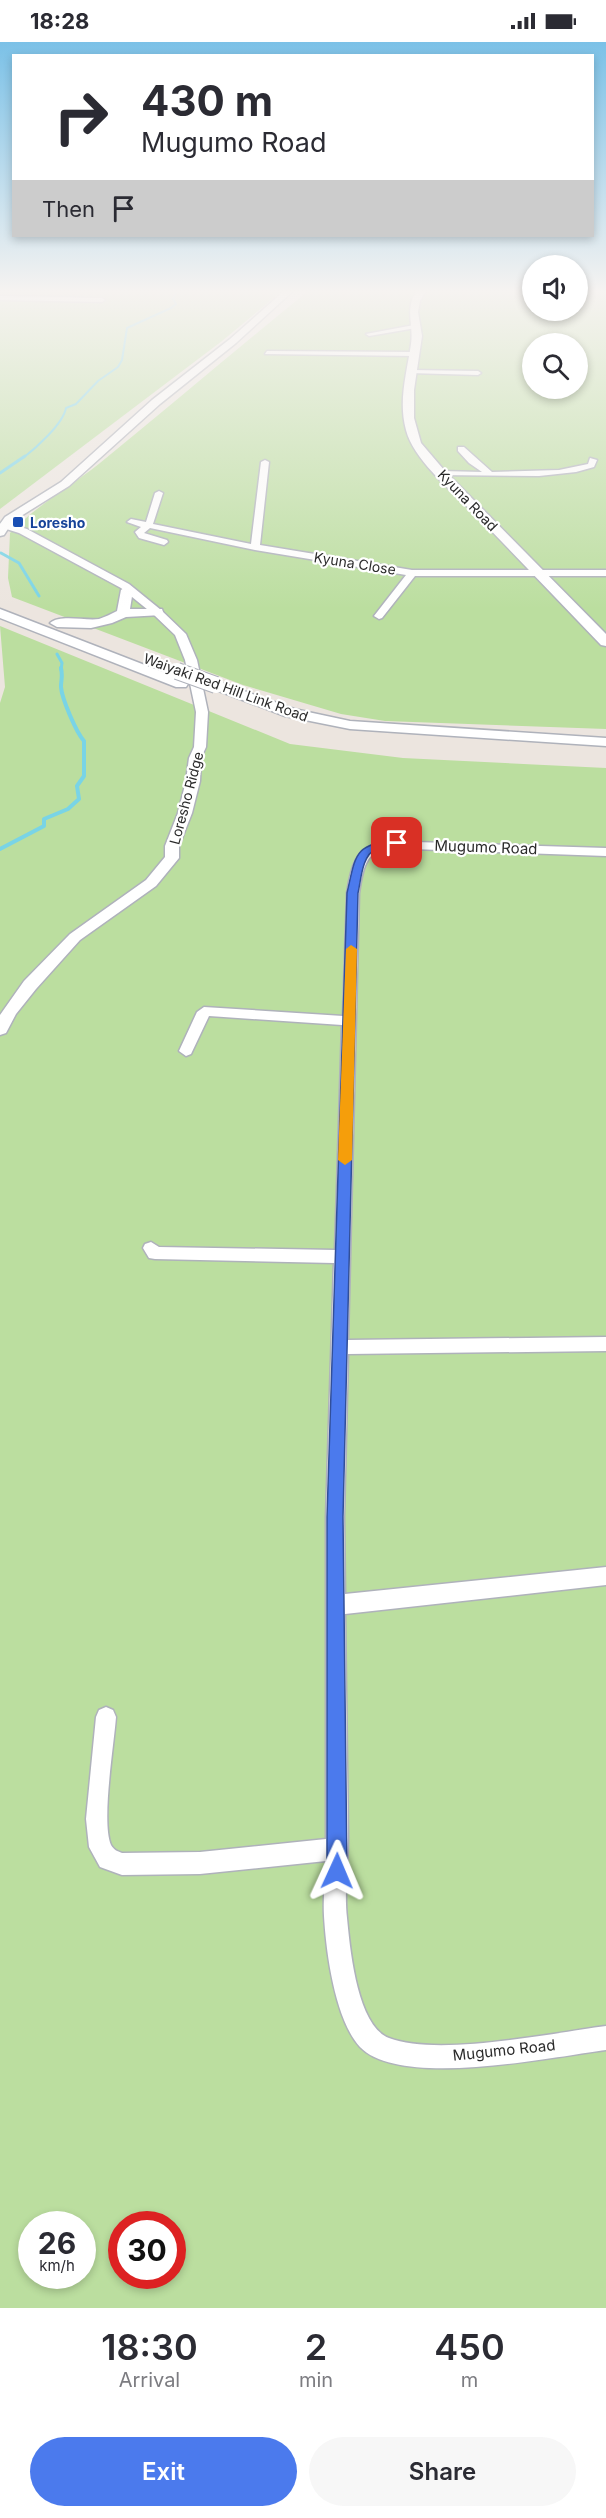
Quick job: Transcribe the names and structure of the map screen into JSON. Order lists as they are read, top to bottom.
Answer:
{
  "streets": {
    "main road": ["Kyuna Road", "Waiyaki Red Hill Link Road"],
    "street": ["Kyuna Close", "Loresho Ridge", "Mugumo Road"]
  },
  "crossings": [
    ["Kyuna Road", "Kyuna Close"]
  ],
  "places": {
    "transit": ["Loresho"]
  },
  "page": {
    "status": "18:28",
    "turn": ["430 m", "Mugumo Road"],
    "then": "Then",
    "speed": "26 km/h",
    "limit": "30",
    "eta": [
      "18:30",
      "Arrival",
      "2",
      "min",
      "450",
      "m"
    ],
    "buttons": ["Exit", "Share"]
  }
}
